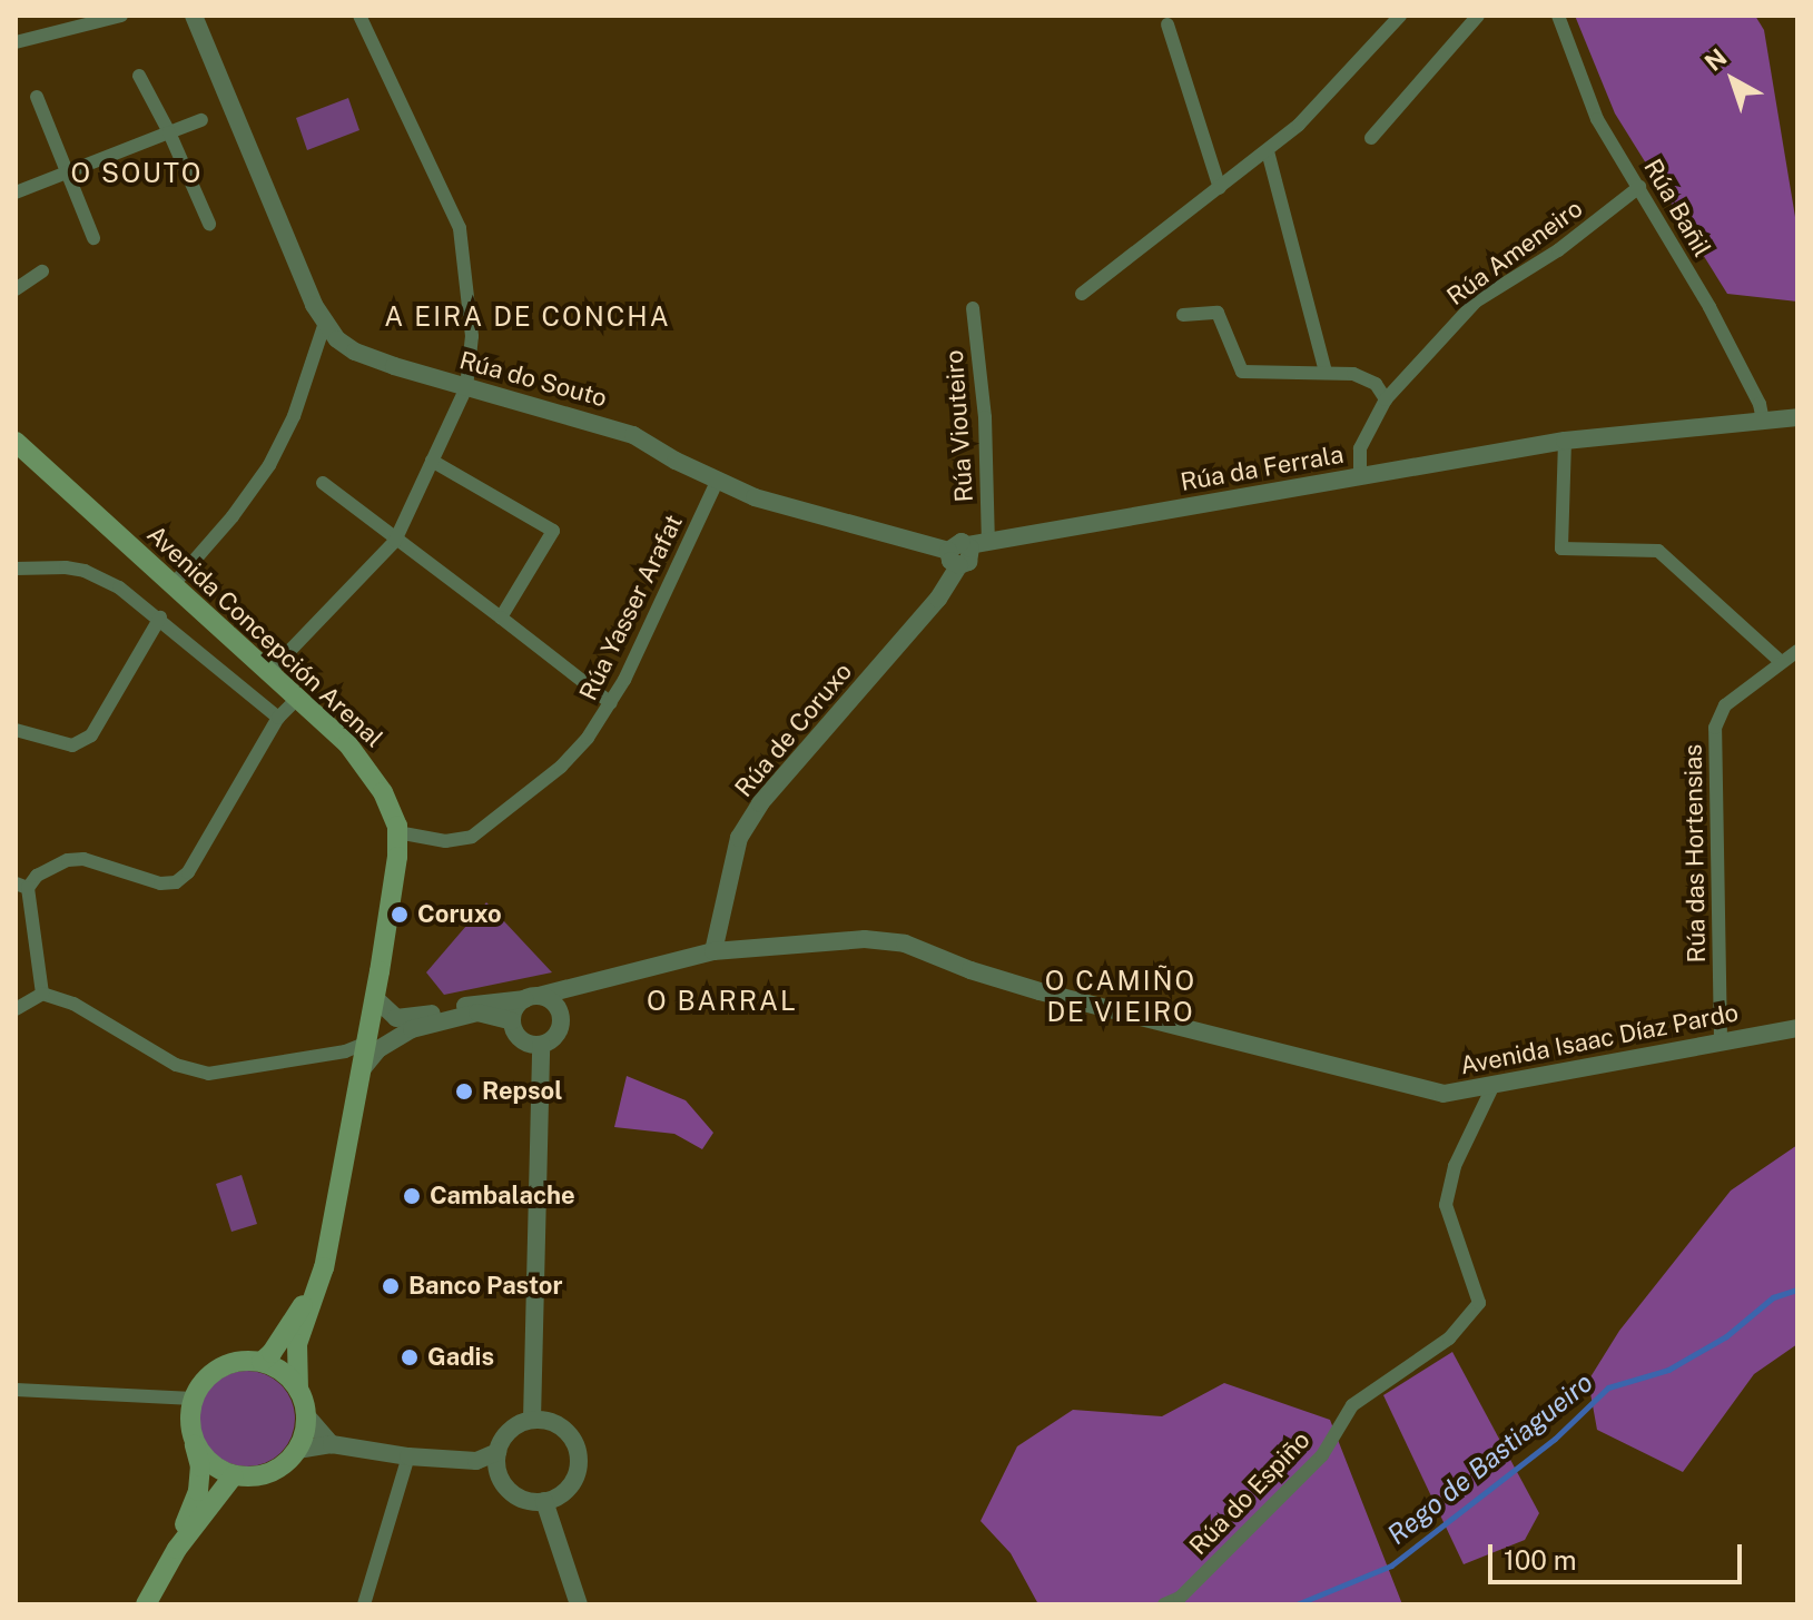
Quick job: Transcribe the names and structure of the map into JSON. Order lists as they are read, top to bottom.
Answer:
{
  "streets": {
    "main road": ["Avenida Concepción Arenal"],
    "street": [
      "Rúa Bañil",
      "Rúa Ameneiro",
      "Rúa do Souto",
      "Rúa Viouteiro",
      "Rúa da Ferrala",
      "Rúa Yasser Arafat",
      "Rúa de Coruxo",
      "Rúa das Hortensias",
      "Avenida Isaac Díaz Pardo",
      "Rúa do Espiño"
    ]
  },
  "crossings": [
    ["Rúa Bañil", "Rúa Ameneiro"],
    ["Rúa Bañil", "Rúa da Ferrala"],
    ["Rúa Ameneiro", "Rúa da Ferrala"],
    ["Rúa do Souto", "Rúa Yasser Arafat"],
    ["Rúa do Souto", "Rúa de Coruxo"],
    ["Rúa Viouteiro", "Rúa da Ferrala"],
    ["Rúa da Ferrala", "Rúa de Coruxo"],
    ["Rúa Yasser Arafat", "Avenida Concepción Arenal"],
    ["Rúa de Coruxo", "Avenida Isaac Díaz Pardo"],
    ["Rúa das Hortensias", "Avenida Isaac Díaz Pardo"],
    ["Avenida Isaac Díaz Pardo", "Rúa do Espiño"]
  ],
  "districts": [
    "O SOUTO",
    "A EIRA DE CONCHA",
    "O CAMIÑO DE VIEIRO",
    "O BARRAL"
  ],
  "water": ["Rego de Bastiagueiro"],
  "places": [
    "Coruxo",
    "Repsol",
    "Cambalache",
    "Banco Pastor",
    "Gadis"
  ],
  "scale_bar": "100 m",
  "north": "top left"
}
